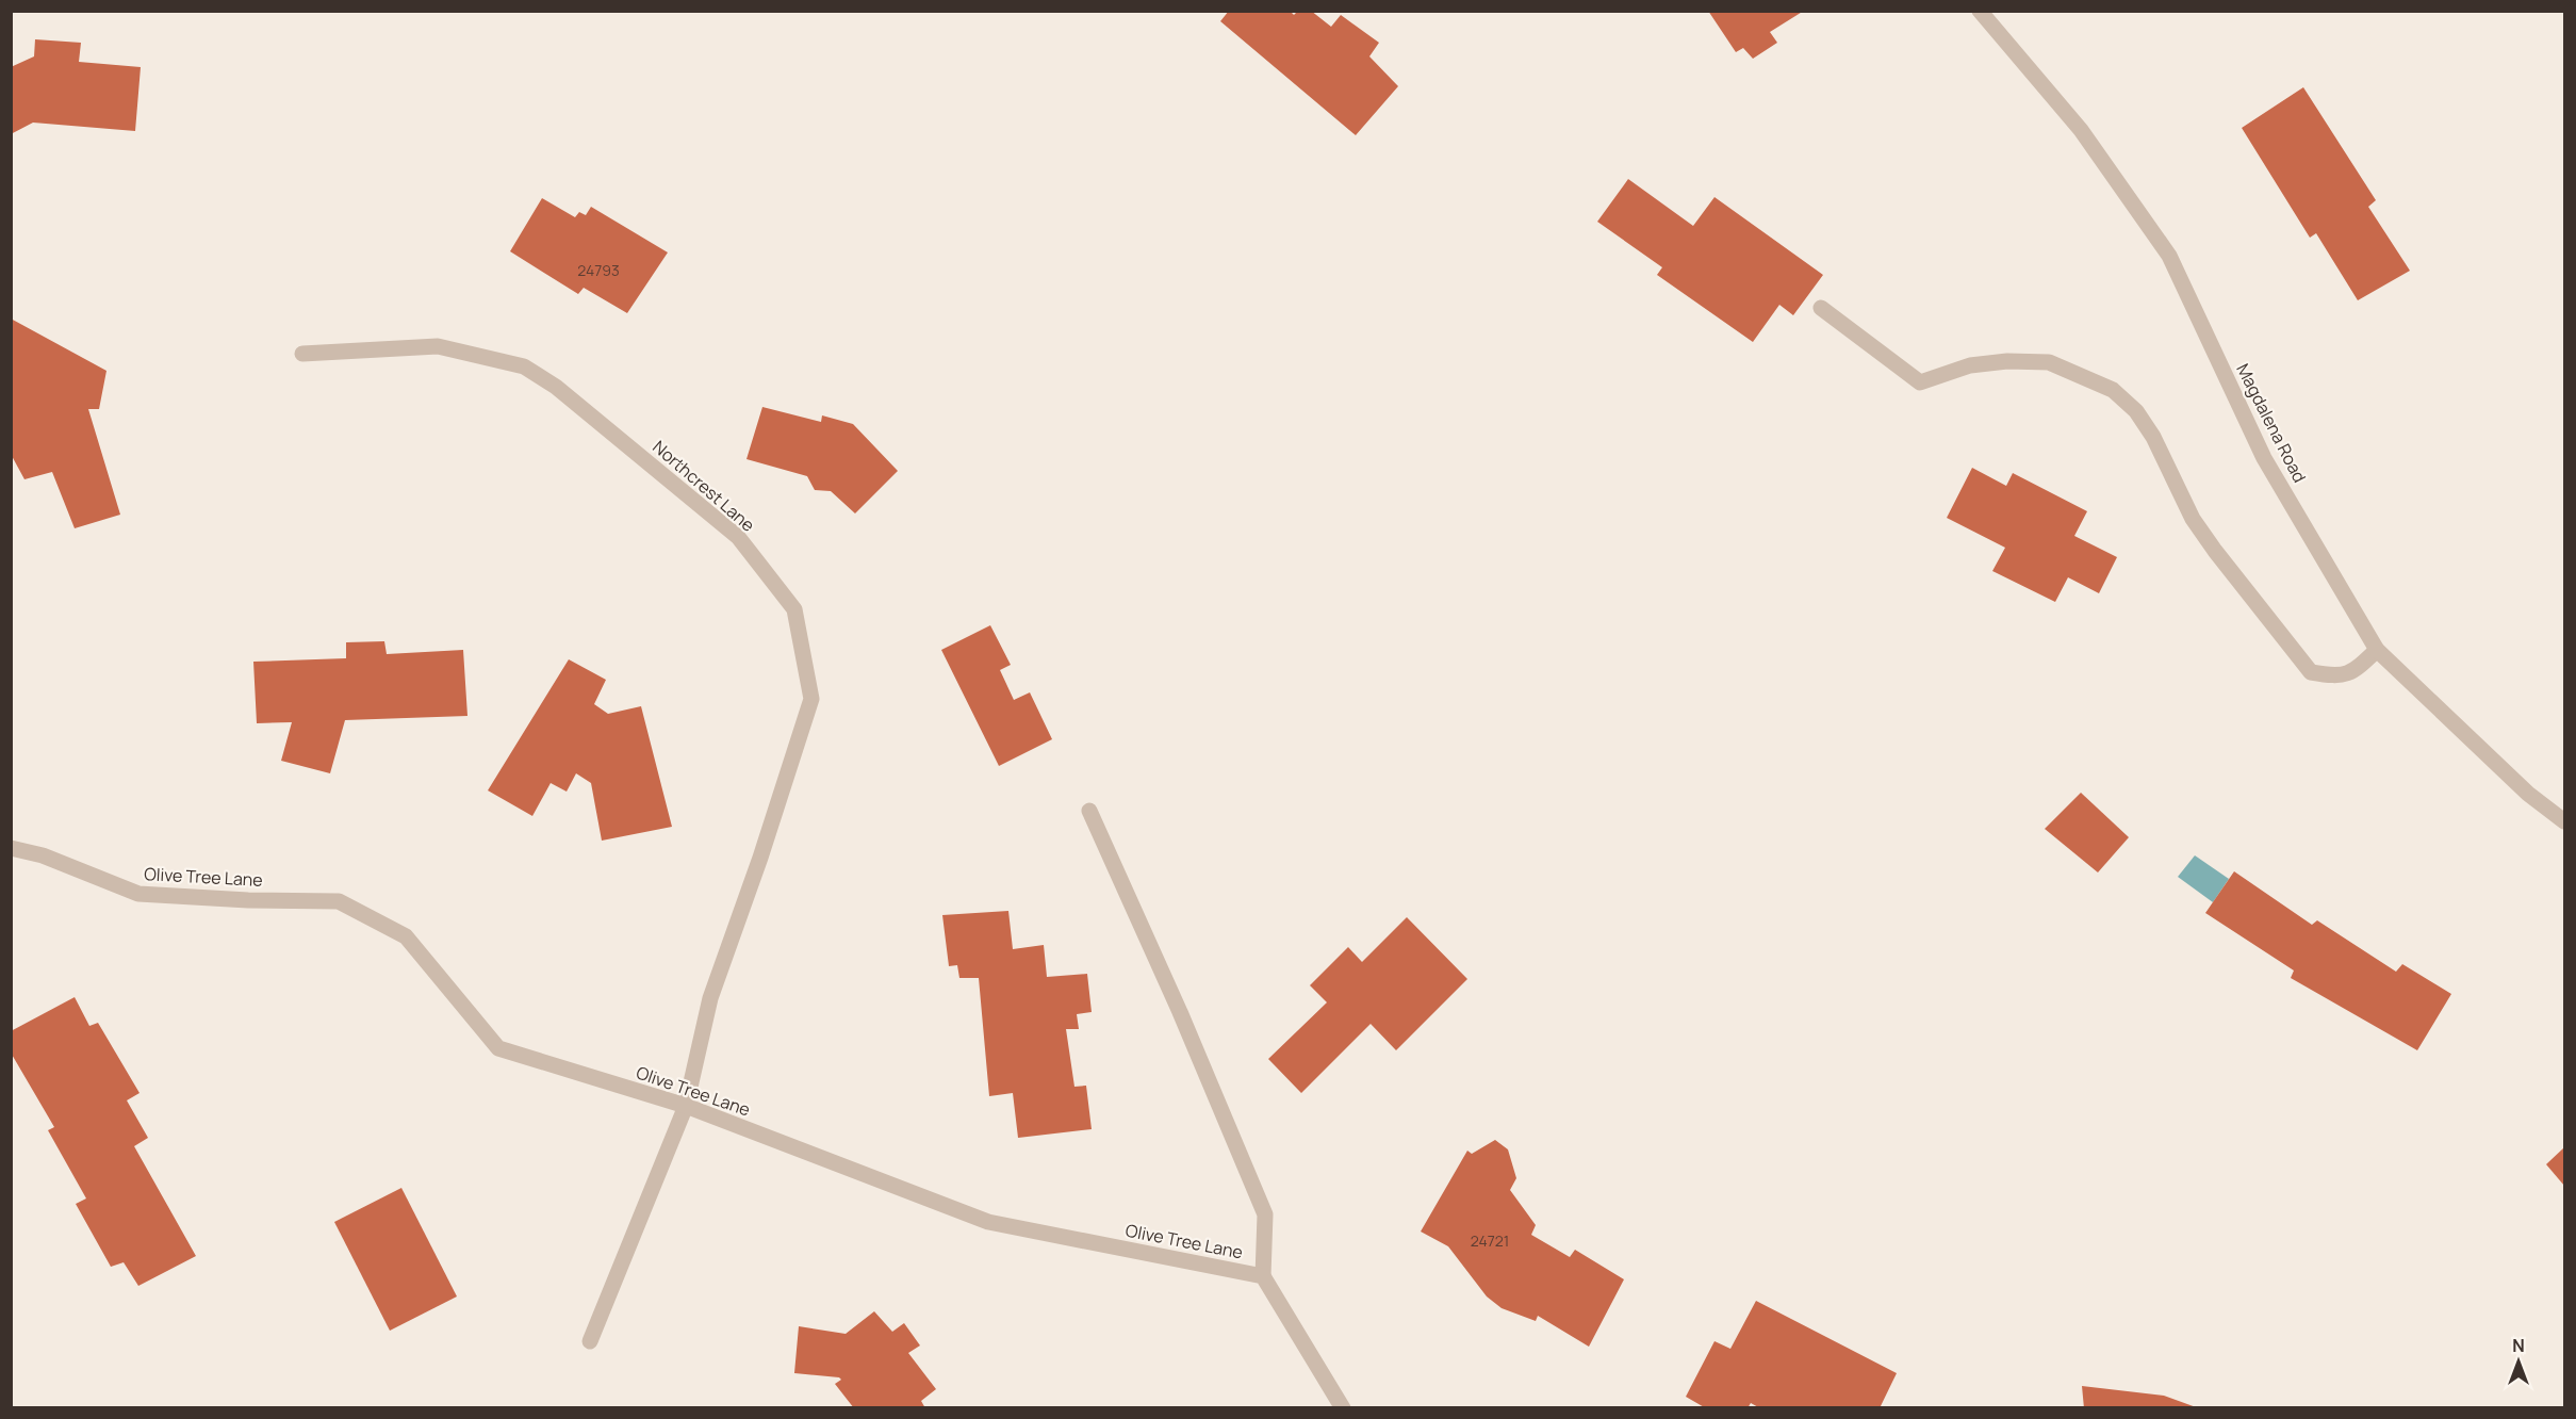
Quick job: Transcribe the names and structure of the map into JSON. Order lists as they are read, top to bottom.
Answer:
{
  "streets": {
    "street": ["Magdalena Road", "Northcrest Lane", "Olive Tree Lane"]
  },
  "crossings": [
    ["Northcrest Lane", "Olive Tree Lane"]
  ],
  "house_numbers": ["24793", "24721"],
  "north": "top"
}
